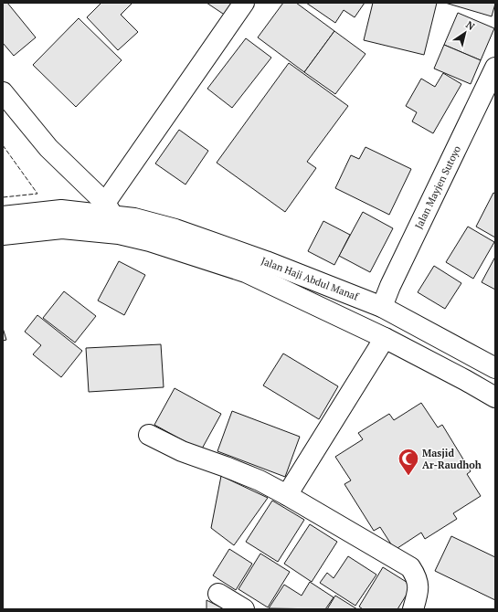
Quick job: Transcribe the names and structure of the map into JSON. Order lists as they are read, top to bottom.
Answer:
{
  "streets": {
    "street": ["Jalan Mayjen Sutoyo", "Jalan Haji Abdul Manaf"]
  },
  "crossings": [
    ["Jalan Mayjen Sutoyo", "Jalan Haji Abdul Manaf"]
  ],
  "places": {
    "mosque": ["Masjid Ar-Raudhoh"]
  },
  "north": "top right"
}
